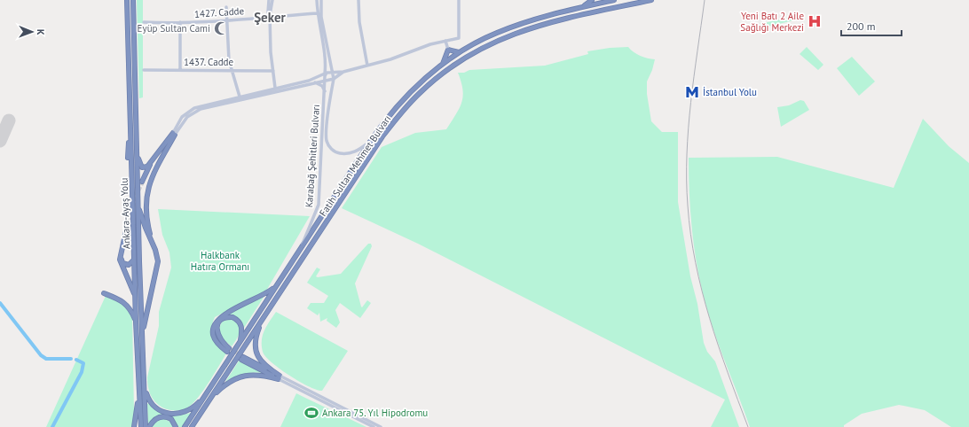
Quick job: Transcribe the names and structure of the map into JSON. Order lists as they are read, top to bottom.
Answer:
{
  "streets": {
    "highway": ["Fatih Sultan Mehmet Bulvarı", "Ankara-Ayaş Yolu"],
    "main road": ["1427. Cadde", "1437. Cadde", "Karabağ Şehitleri Bulvarı"]
  },
  "crossings": [
    ["1427. Cadde", "Karabağ Şehitleri Bulvarı"],
    ["Karabağ Şehitleri Bulvarı", "Fatih Sultan Mehmet Bulvarı"]
  ],
  "districts": ["Şeker"],
  "parks": ["Halkbank Hatıra Ormanı"],
  "places": {
    "hospital": ["Yeni Batı 2 Aile Sağlığı Merkezi"],
    "mosque": ["Eyüp Sultan Cami"],
    "metro station": ["İstanbul Yolu"],
    "sports": ["Ankara 75. Yıl Hipodromu"]
  },
  "scale_bar": "200 m",
  "north": "right"
}
